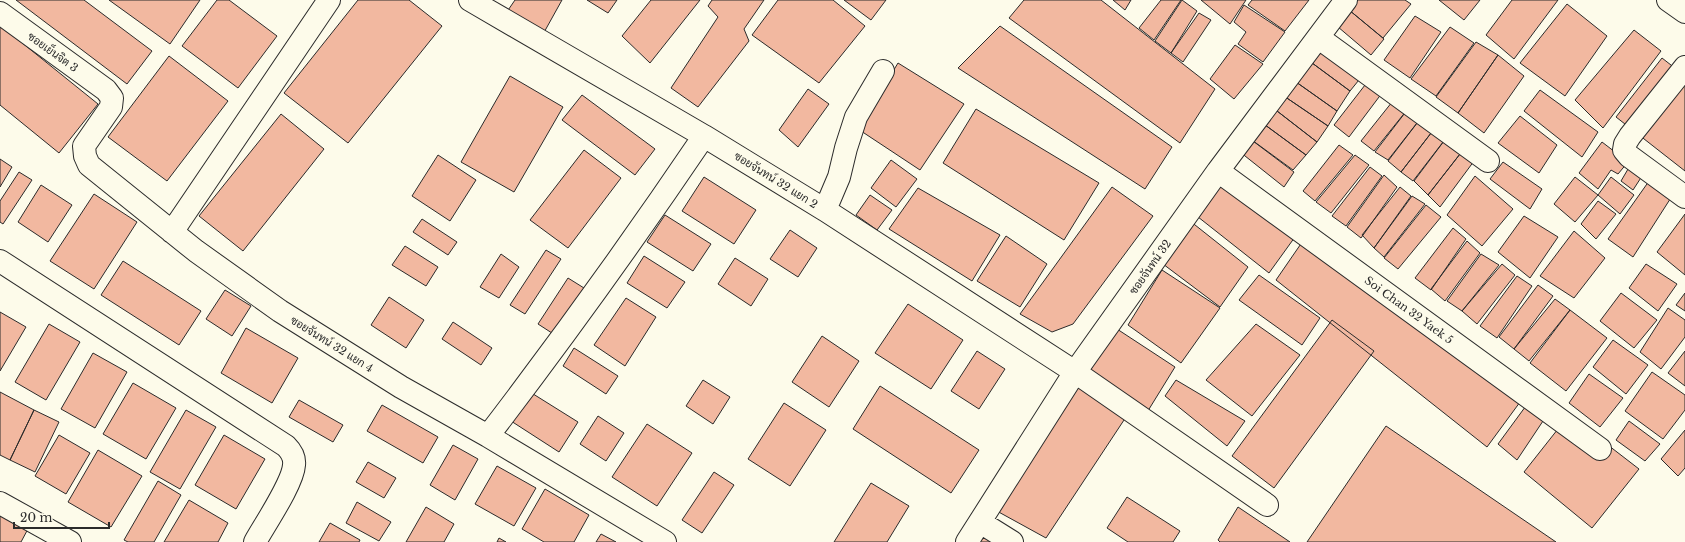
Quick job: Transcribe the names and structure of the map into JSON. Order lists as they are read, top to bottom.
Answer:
{
  "streets": {
    "street": [
      "ซอยเย็นจิต 3",
      "ซอยจันทน์ 32 แยก 2",
      "ซอยจันทน์ 32",
      "Soi Chan 32 Yaek 5",
      "ซอยจันทน์ 32 แยก 4"
    ]
  },
  "crossings": [
    ["ซอยเย็นจิต 3", "ซอยจันทน์ 32 แยก 4"],
    ["ซอยจันทน์ 32 แยก 2", "ซอยจันทน์ 32"],
    ["ซอยจันทน์ 32", "Soi Chan 32 Yaek 5"]
  ],
  "scale_bar": "20 m"
}
